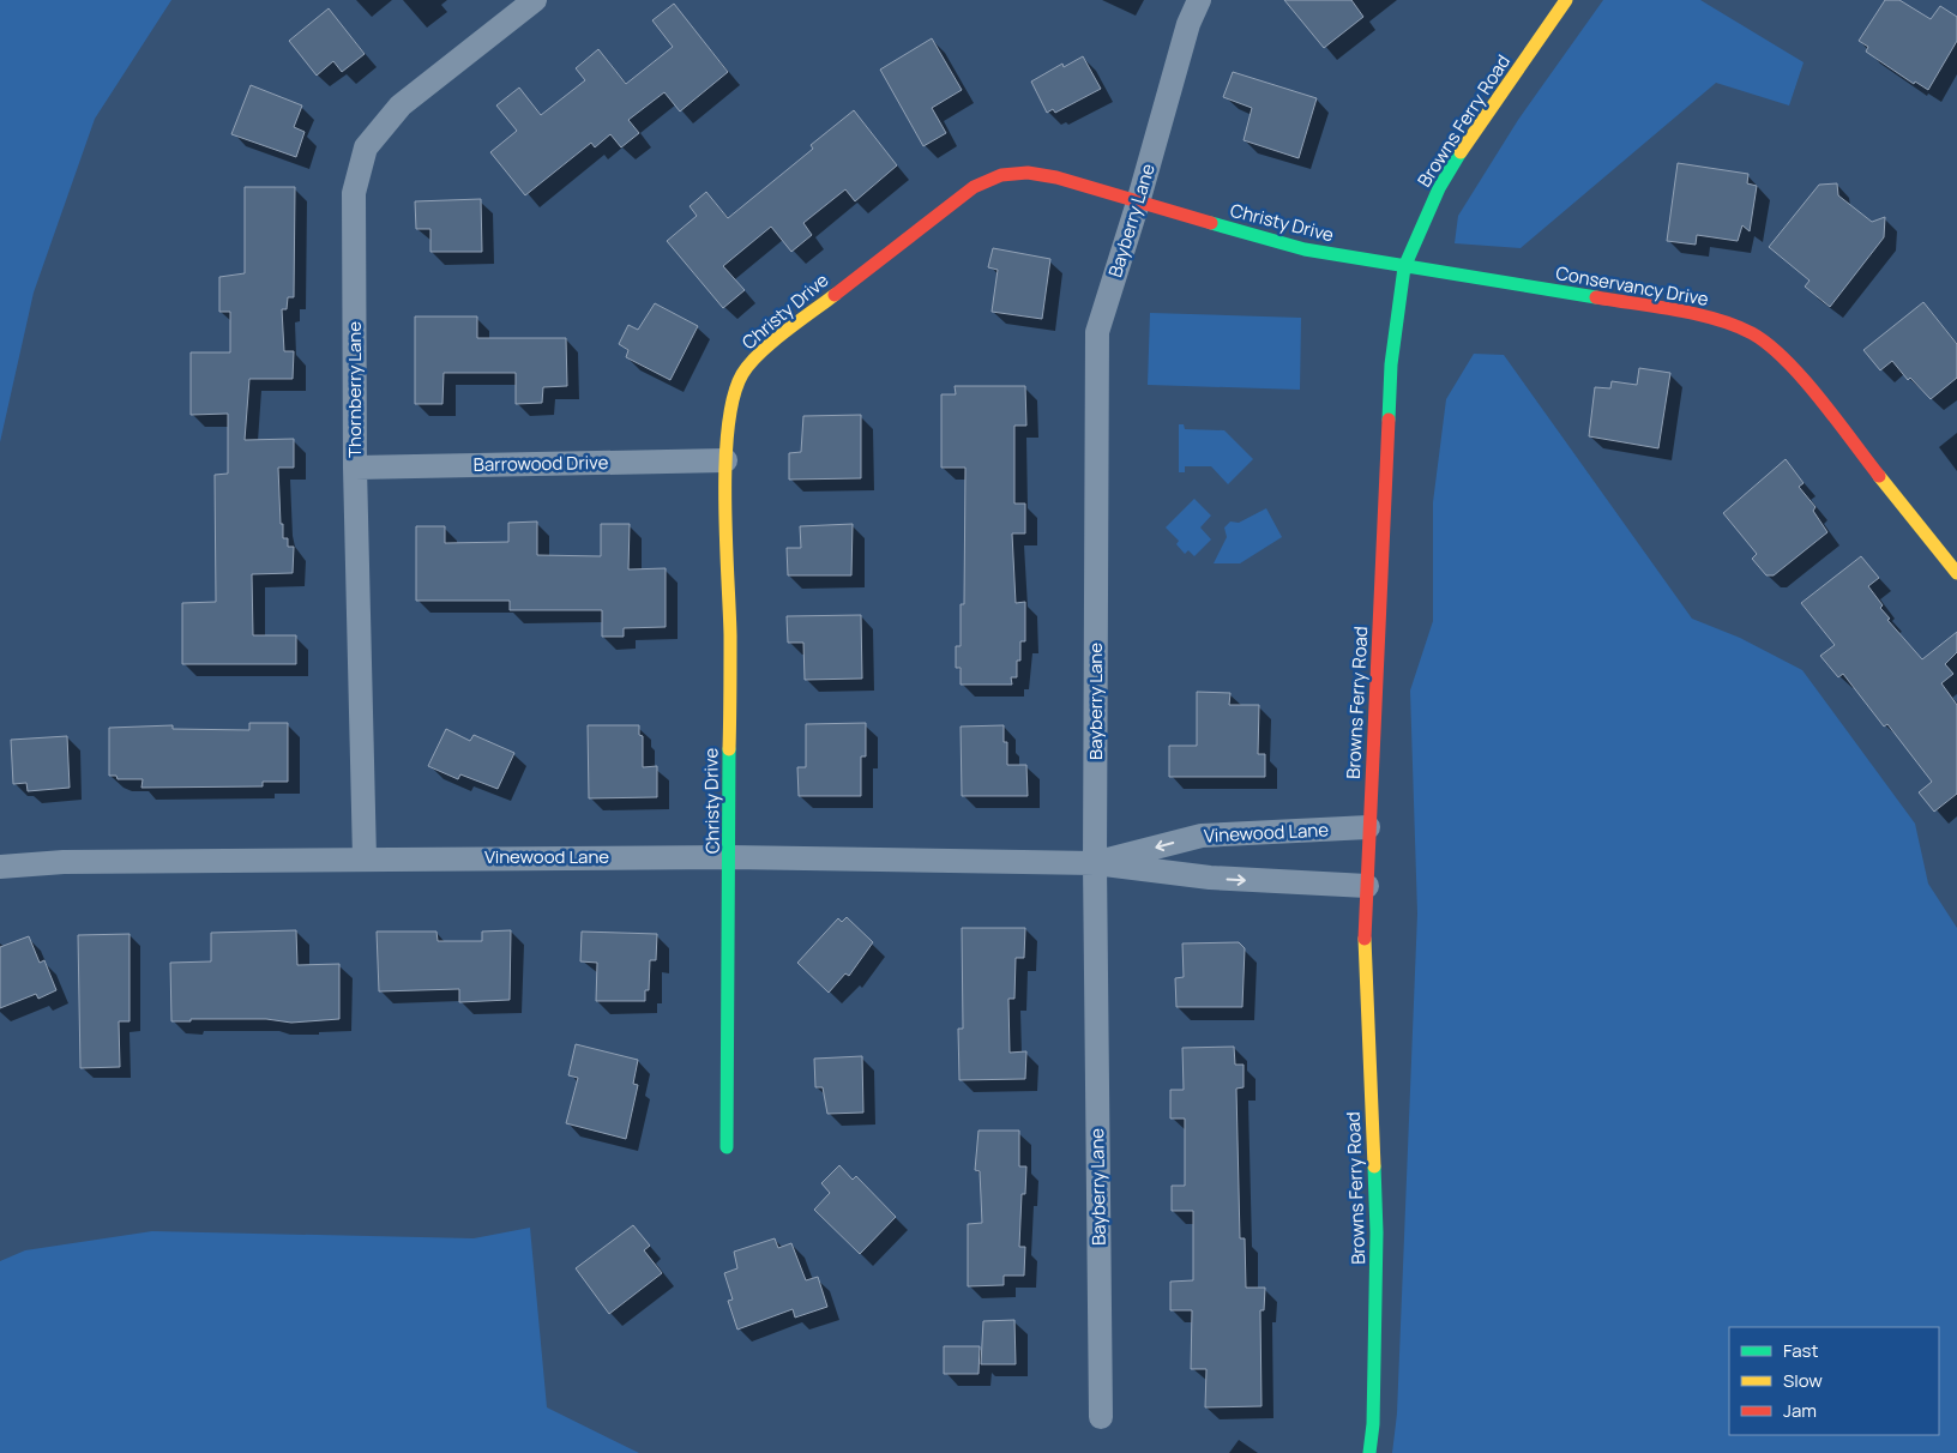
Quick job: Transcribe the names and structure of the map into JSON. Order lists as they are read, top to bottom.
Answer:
{
  "streets": {
    "street": [
      "Browns Ferry Road",
      "Bayberry Lane",
      "Christy Drive",
      "Conservancy Drive",
      "Thornberry Lane",
      "Barrowood Drive",
      "Vinewood Lane"
    ]
  },
  "crossings": [
    ["Browns Ferry Road", "Christy Drive"],
    ["Browns Ferry Road", "Conservancy Drive"],
    ["Browns Ferry Road", "Vinewood Lane"],
    ["Bayberry Lane", "Christy Drive"],
    ["Bayberry Lane", "Vinewood Lane"],
    ["Christy Drive", "Conservancy Drive"],
    ["Christy Drive", "Barrowood Drive"],
    ["Christy Drive", "Vinewood Lane"],
    ["Thornberry Lane", "Barrowood Drive"],
    ["Thornberry Lane", "Vinewood Lane"]
  ],
  "legend": ["Fast", "Slow", "Jam"]
}
